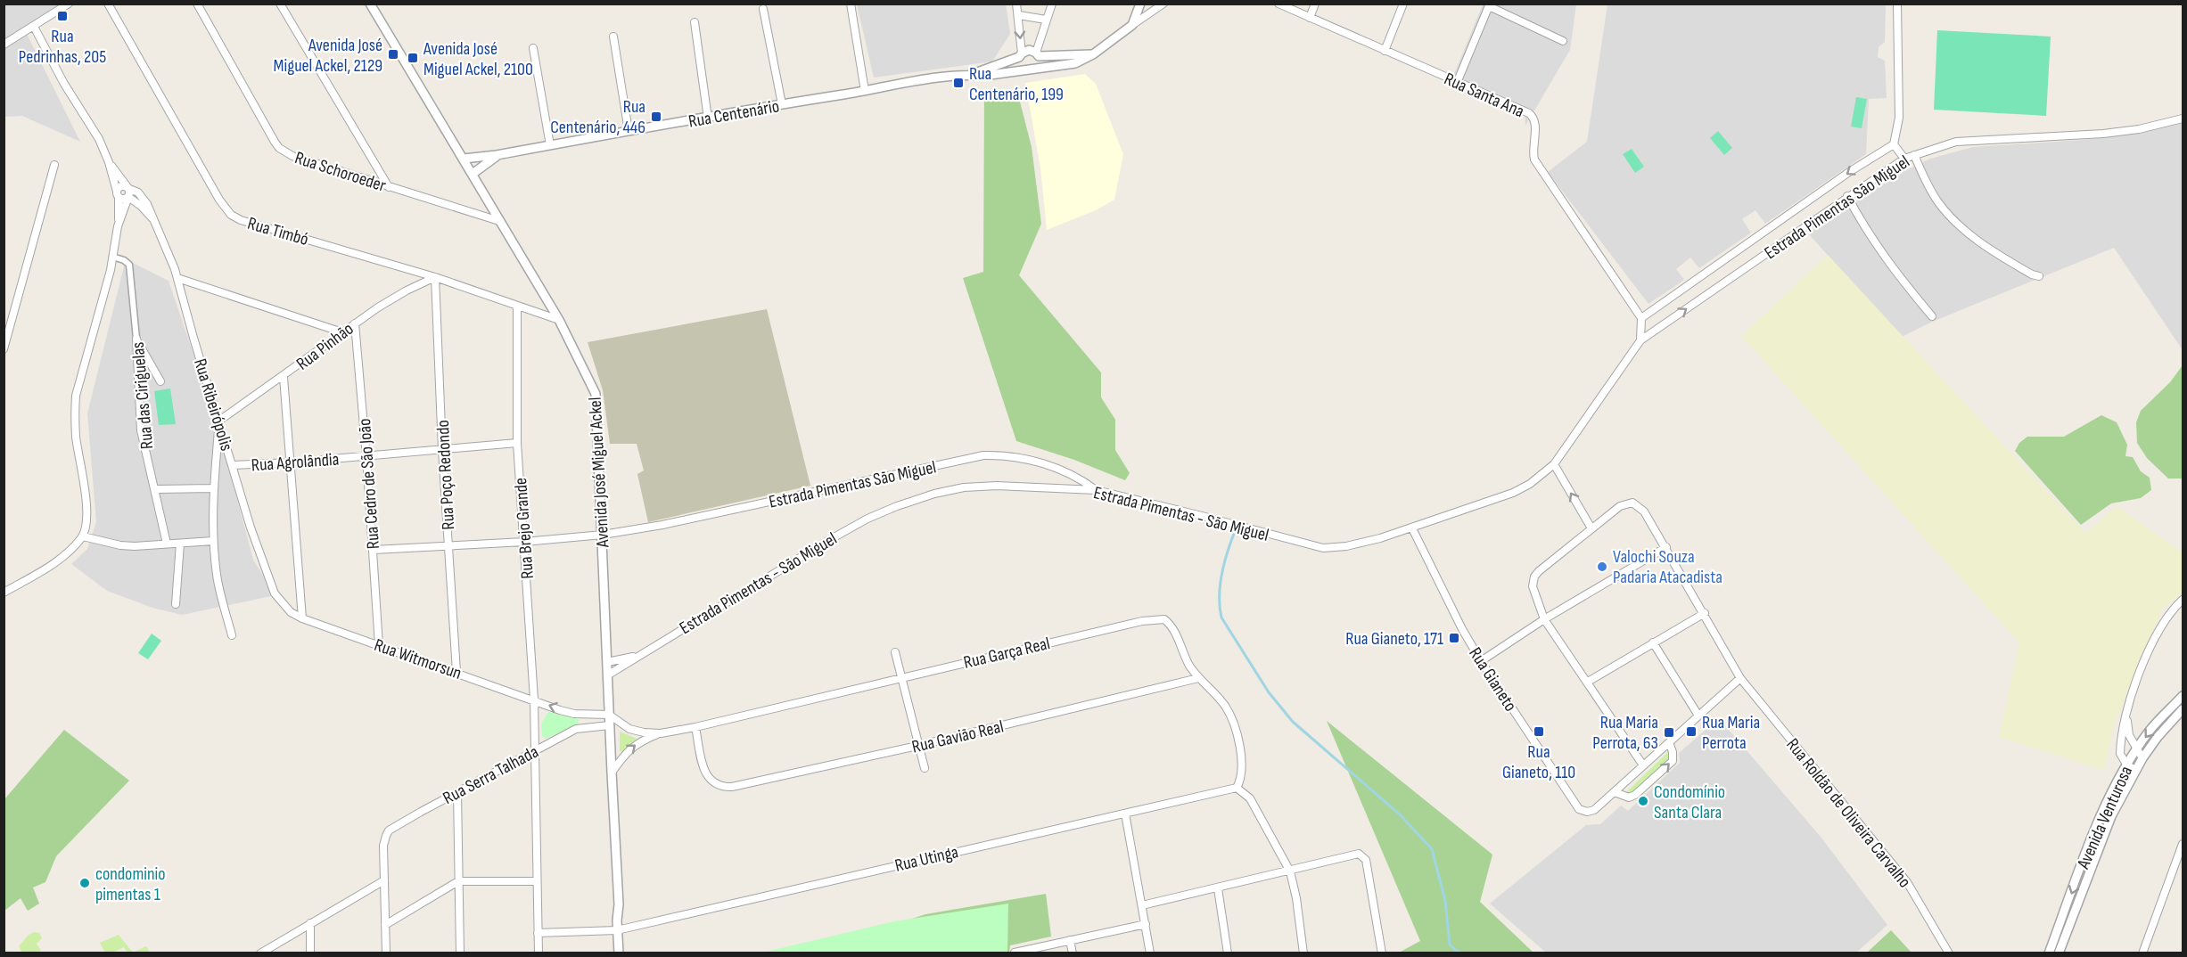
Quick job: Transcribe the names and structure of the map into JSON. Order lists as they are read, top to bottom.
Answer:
{
  "streets": {
    "street": [
      "Rua Santa Ana",
      "Rua Centenário",
      "Rua Schoroeder",
      "Estrada Pimentas São Miguel",
      "Rua Timbó",
      "Rua Pinhão",
      "Rua das Ciriguelas",
      "Rua Ribeirópolis",
      "Rua Agrolândia",
      "Avenida José Miguel Ackel",
      "Rua Poço Redondo",
      "Rua Cedro de São João",
      "Estrada Pimentas - São Miguel",
      "Rua Brejo Grande",
      "Rua Garça Real",
      "Rua Witmorsun",
      "Rua Gianeto",
      "Rua Gavião Real",
      "Rua Serra Talhada",
      "Rua Roldão de Oliveira Carvalho",
      "Avenida Venturosa",
      "Rua Utinga"
    ]
  },
  "crossings": [
    ["Rua Santa Ana", "Estrada Pimentas São Miguel"],
    ["Rua Centenário", "Avenida José Miguel Ackel"],
    ["Rua Schoroeder", "Avenida José Miguel Ackel"],
    ["Estrada Pimentas São Miguel", "Avenida José Miguel Ackel"],
    ["Estrada Pimentas São Miguel", "Rua Poço Redondo"],
    ["Estrada Pimentas São Miguel", "Rua Cedro de São João"],
    ["Estrada Pimentas São Miguel", "Estrada Pimentas - São Miguel"],
    ["Estrada Pimentas São Miguel", "Rua Brejo Grande"],
    ["Estrada Pimentas São Miguel", "Rua Gianeto"],
    ["Rua Timbó", "Rua Pinhão"],
    ["Rua Timbó", "Avenida José Miguel Ackel"],
    ["Rua Timbó", "Rua Poço Redondo"],
    ["Rua Timbó", "Rua Brejo Grande"],
    ["Rua Pinhão", "Rua Ribeirópolis"],
    ["Rua Pinhão", "Rua Poço Redondo"],
    ["Rua Pinhão", "Rua Cedro de São João"],
    ["Rua Ribeirópolis", "Rua Agrolândia"],
    ["Rua Ribeirópolis", "Rua Witmorsun"],
    ["Rua Agrolândia", "Rua Poço Redondo"],
    ["Rua Agrolândia", "Rua Cedro de São João"],
    ["Rua Agrolândia", "Rua Brejo Grande"],
    ["Avenida José Miguel Ackel", "Estrada Pimentas - São Miguel"],
    ["Avenida José Miguel Ackel", "Rua Serra Talhada"],
    ["Avenida José Miguel Ackel", "Rua Utinga"],
    ["Rua Poço Redondo", "Rua Witmorsun"],
    ["Rua Cedro de São João", "Rua Witmorsun"],
    ["Estrada Pimentas - São Miguel", "Rua Gianeto"],
    ["Rua Brejo Grande", "Rua Witmorsun"],
    ["Rua Brejo Grande", "Rua Serra Talhada"],
    ["Rua Brejo Grande", "Rua Utinga"],
    ["Rua Garça Real", "Rua Gavião Real"],
    ["Rua Garça Real", "Rua Utinga"]
  ],
  "places": {
    "transit": [
      "Rua Pedrinhas, 205",
      "Avenida José Miguel Ackel, 2129",
      "Avenida José Miguel Ackel, 2100",
      "Rua Centenário, 199",
      "Rua Centenário, 446",
      "Rua Gianeto, 171",
      "Rua Gianeto, 110",
      "Rua Maria Perrota",
      "Rua Maria Perrota, 63"
    ],
    "other": ["Valochi Souza Padaria Atacadista", "Condomínio Santa Clara", "condominio pimentas 1"]
  }
}
